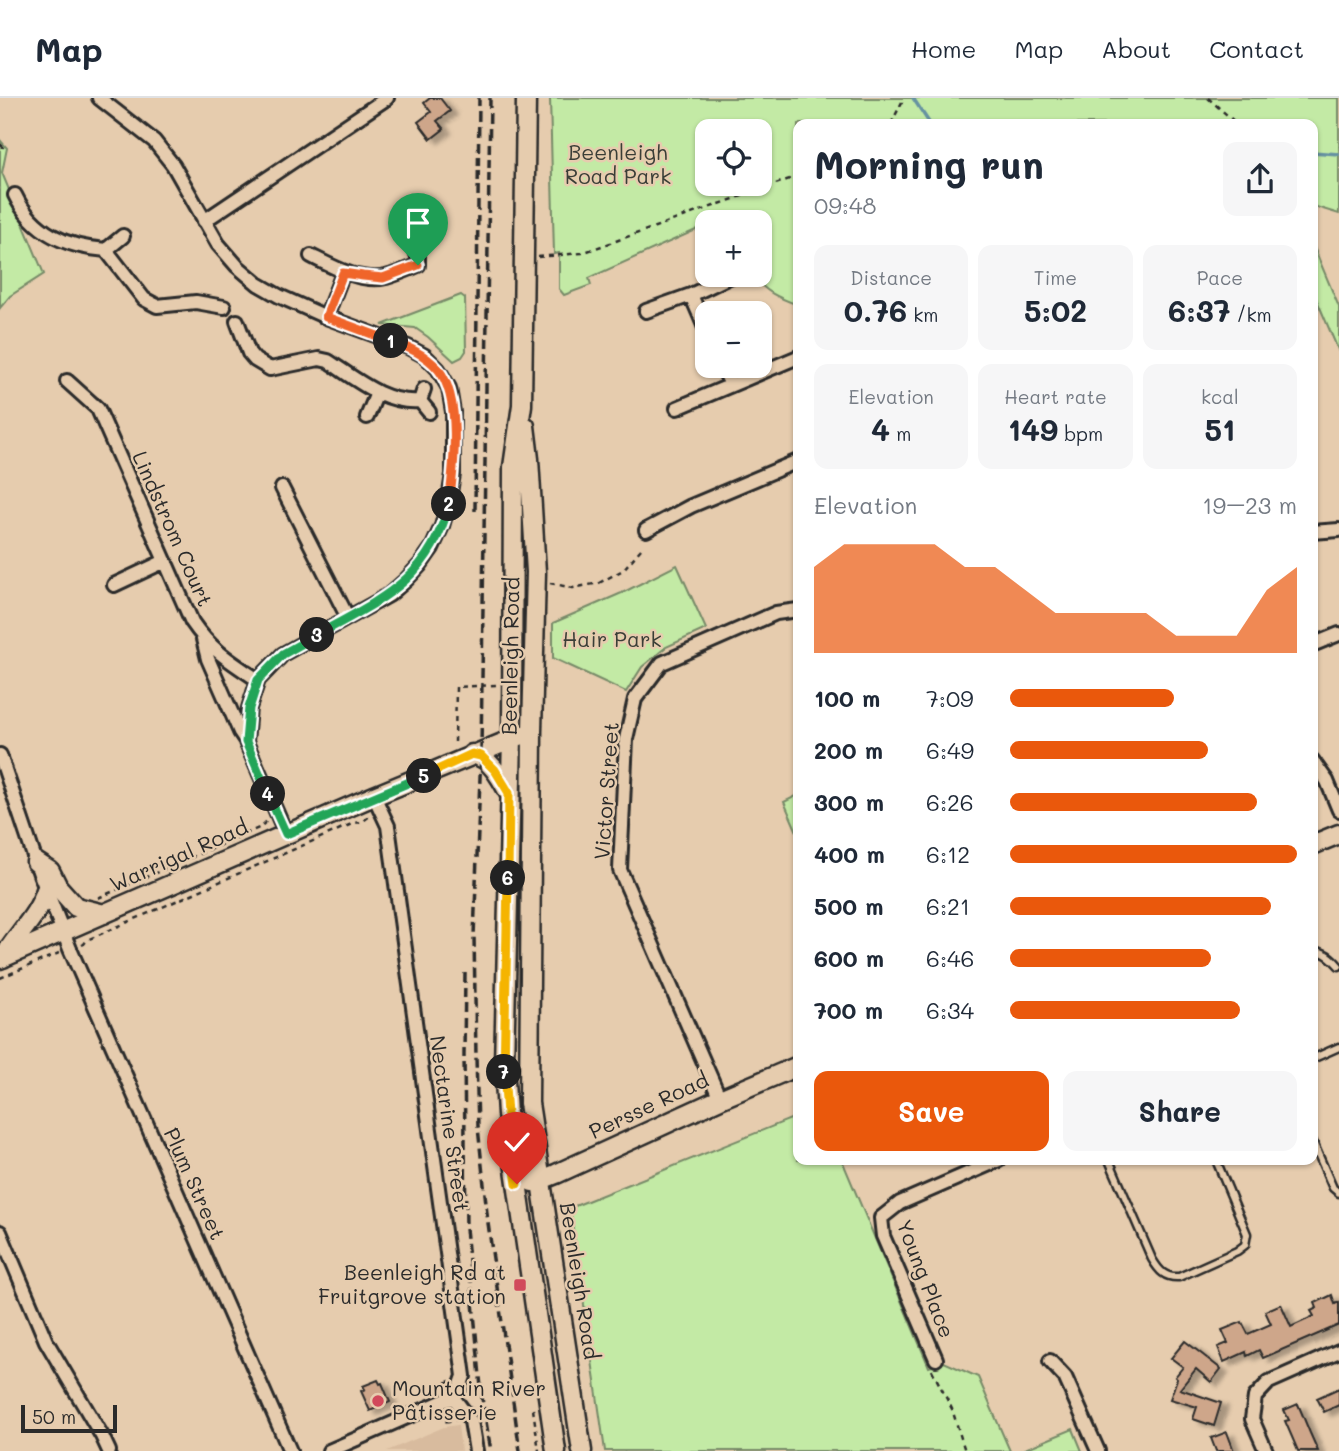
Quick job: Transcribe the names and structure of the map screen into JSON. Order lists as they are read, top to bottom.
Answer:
{
  "streets": {
    "main road": ["Beenleigh Road", "Warrigal Road", "Persse Road"],
    "street": [
      "Lindstrom Court",
      "Victor Street",
      "Nectarine Street",
      "Plum Street",
      "Young Place"
    ]
  },
  "crossings": [
    ["Beenleigh Road", "Warrigal Road"],
    ["Beenleigh Road", "Persse Road"],
    ["Victor Street", "Persse Road"],
    ["Warrigal Road", "Nectarine Street"],
    ["Warrigal Road", "Plum Street"]
  ],
  "parks": ["Beenleigh Road Park", "Hair Park"],
  "places": {
    "transit": ["Beenleigh Rd at Fruitgrove station"],
    "other": ["Mountain River Pâtisserie"]
  },
  "scale_bar": "50 m",
  "page": {
    "header": "Map",
    "nav": [
      "Home",
      "Map",
      "About",
      "Contact"
    ],
    "map_buttons": ["+", "−"],
    "heading": ["Morning run", "09:48"],
    "stats": [
      ["Distance", "0.76 km"],
      ["Time", "5:02"],
      ["Pace", "6:37 /km"],
      ["Elevation", "4 m"],
      ["Heart rate", "149 bpm"],
      ["kcal", "51"]
    ],
    "pins": [
      "1",
      "2",
      "3",
      "5",
      "4",
      "6",
      "7"
    ],
    "chart": ["Elevation", "19–23 m"],
    "list": [
      {
        "name": "100 m",
        "note": "7:09"
      },
      {
        "name": "200 m",
        "note": "6:49"
      },
      {
        "name": "300 m",
        "note": "6:26"
      },
      {
        "name": "400 m",
        "note": "6:12"
      },
      {
        "name": "500 m",
        "note": "6:21"
      },
      {
        "name": "600 m",
        "note": "6:46"
      },
      {
        "name": "700 m",
        "note": "6:34"
      }
    ],
    "buttons": ["Save", "Share"],
    "scale": "50 m"
  }
}
